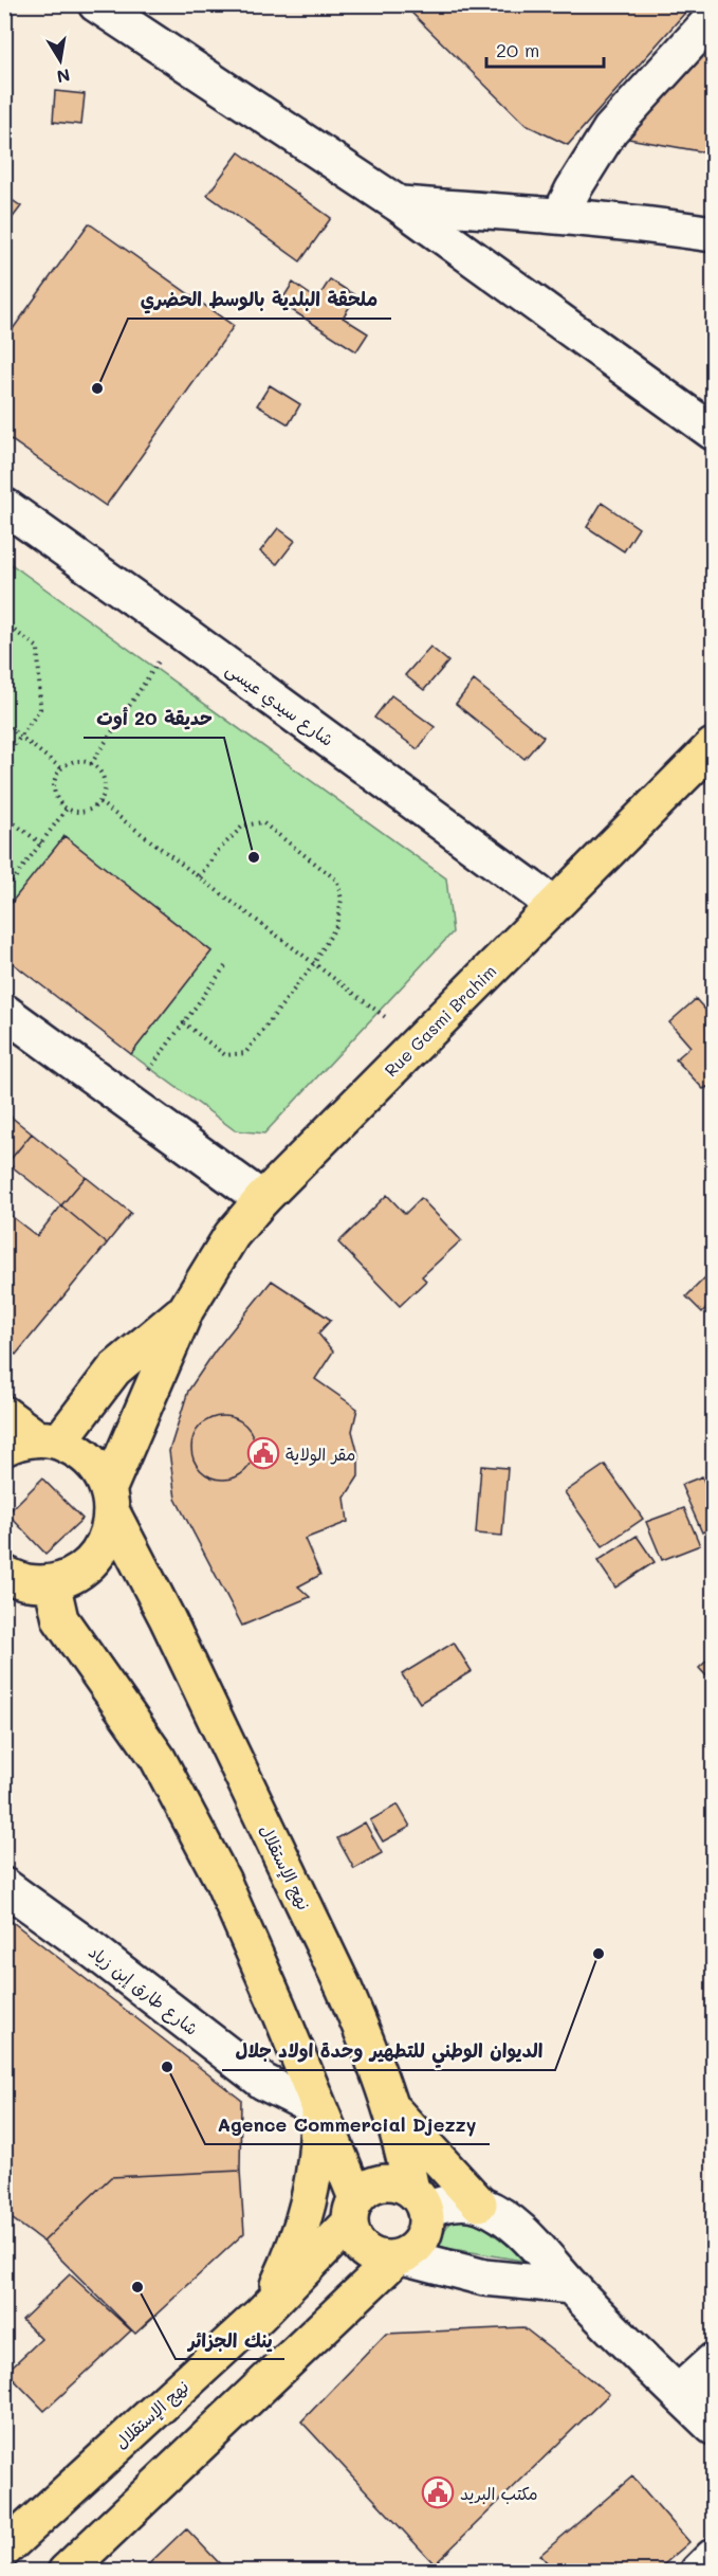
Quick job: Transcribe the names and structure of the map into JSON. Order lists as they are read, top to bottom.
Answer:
{
  "streets": {
    "main road": ["Rue Gasmi Brahim", "نهج الإستقلال"],
    "street": ["شارع سيدي عيسى", "شارع طارق إبن زياد"]
  },
  "crossings": [
    ["شارع سيدي عيسى", "Rue Gasmi Brahim"],
    ["Rue Gasmi Brahim", "نهج الإستقلال"]
  ],
  "places": {
    "other": [
      "ملحقة البلدية بالوسط الحضري",
      "حديقة 20 أوت",
      "الديوان الوطني للتطهير وحدة اولاد جلال",
      "Agence Commercial Djezzy",
      "ينك الجزائر"
    ],
    "public building": ["مقر الولاية", "مكتب البريد"]
  },
  "scale_bar": "20 m",
  "north": "bottom"
}
